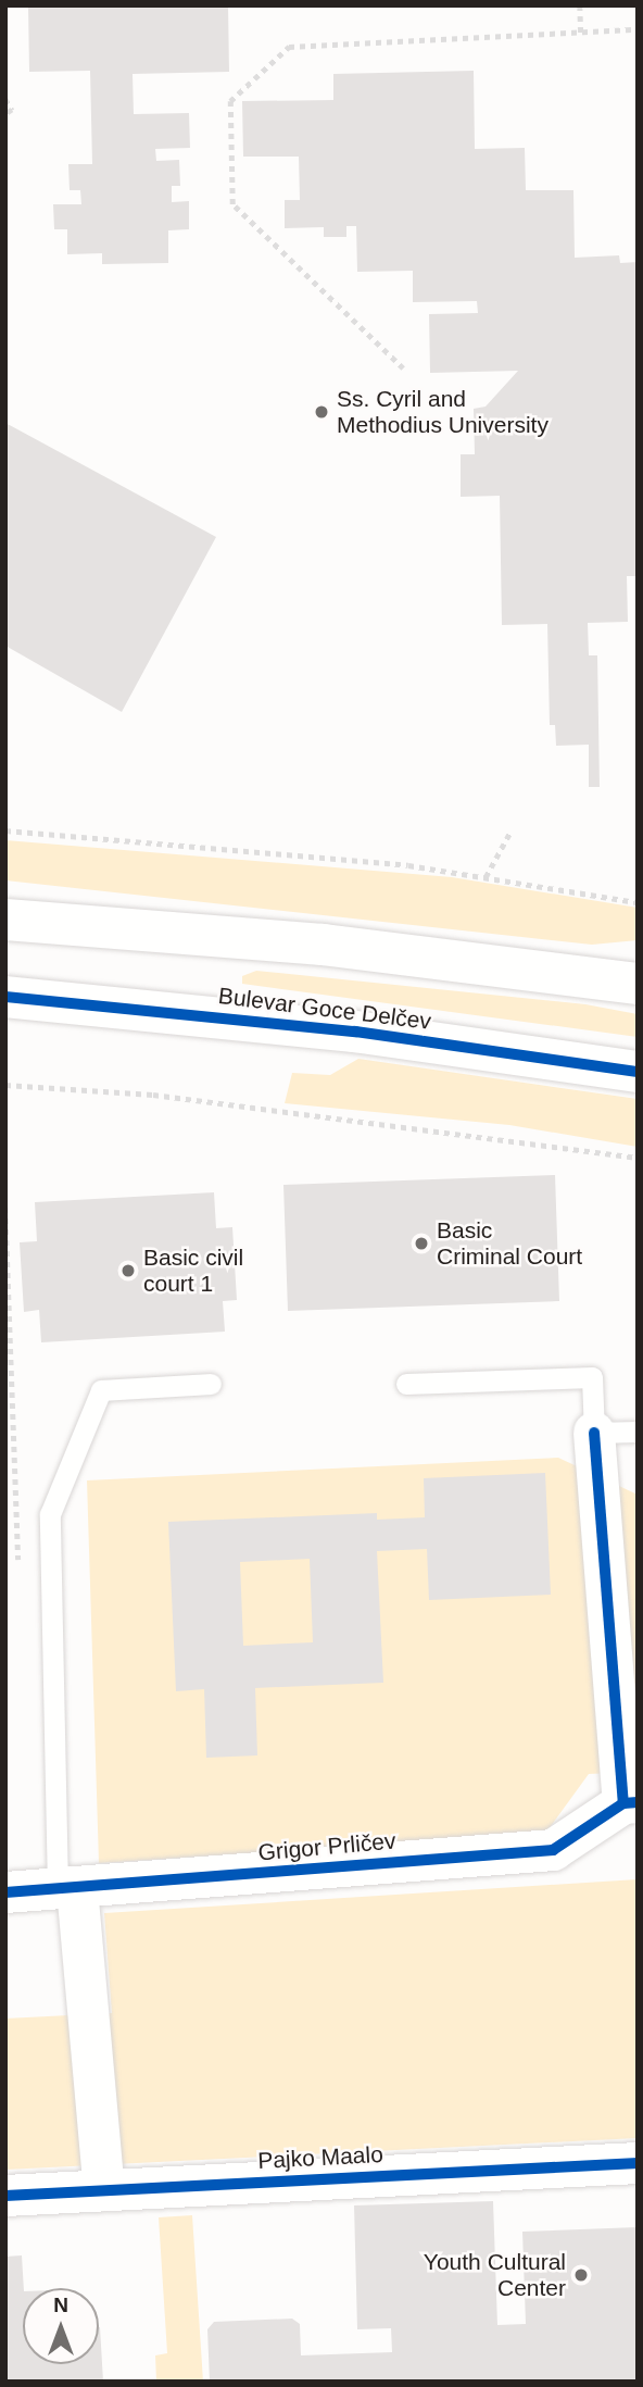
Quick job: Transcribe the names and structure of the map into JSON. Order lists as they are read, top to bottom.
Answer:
{
  "streets": {
    "street": ["Bulevar Goce Delčev", "Grigor Prličev", "Pajko Maalo"]
  },
  "places": [
    "Ss. Cyril and Methodius University",
    "Basic Criminal Court",
    "Basic civil court 1",
    "Youth Cultural Center"
  ],
  "north": "top"
}
